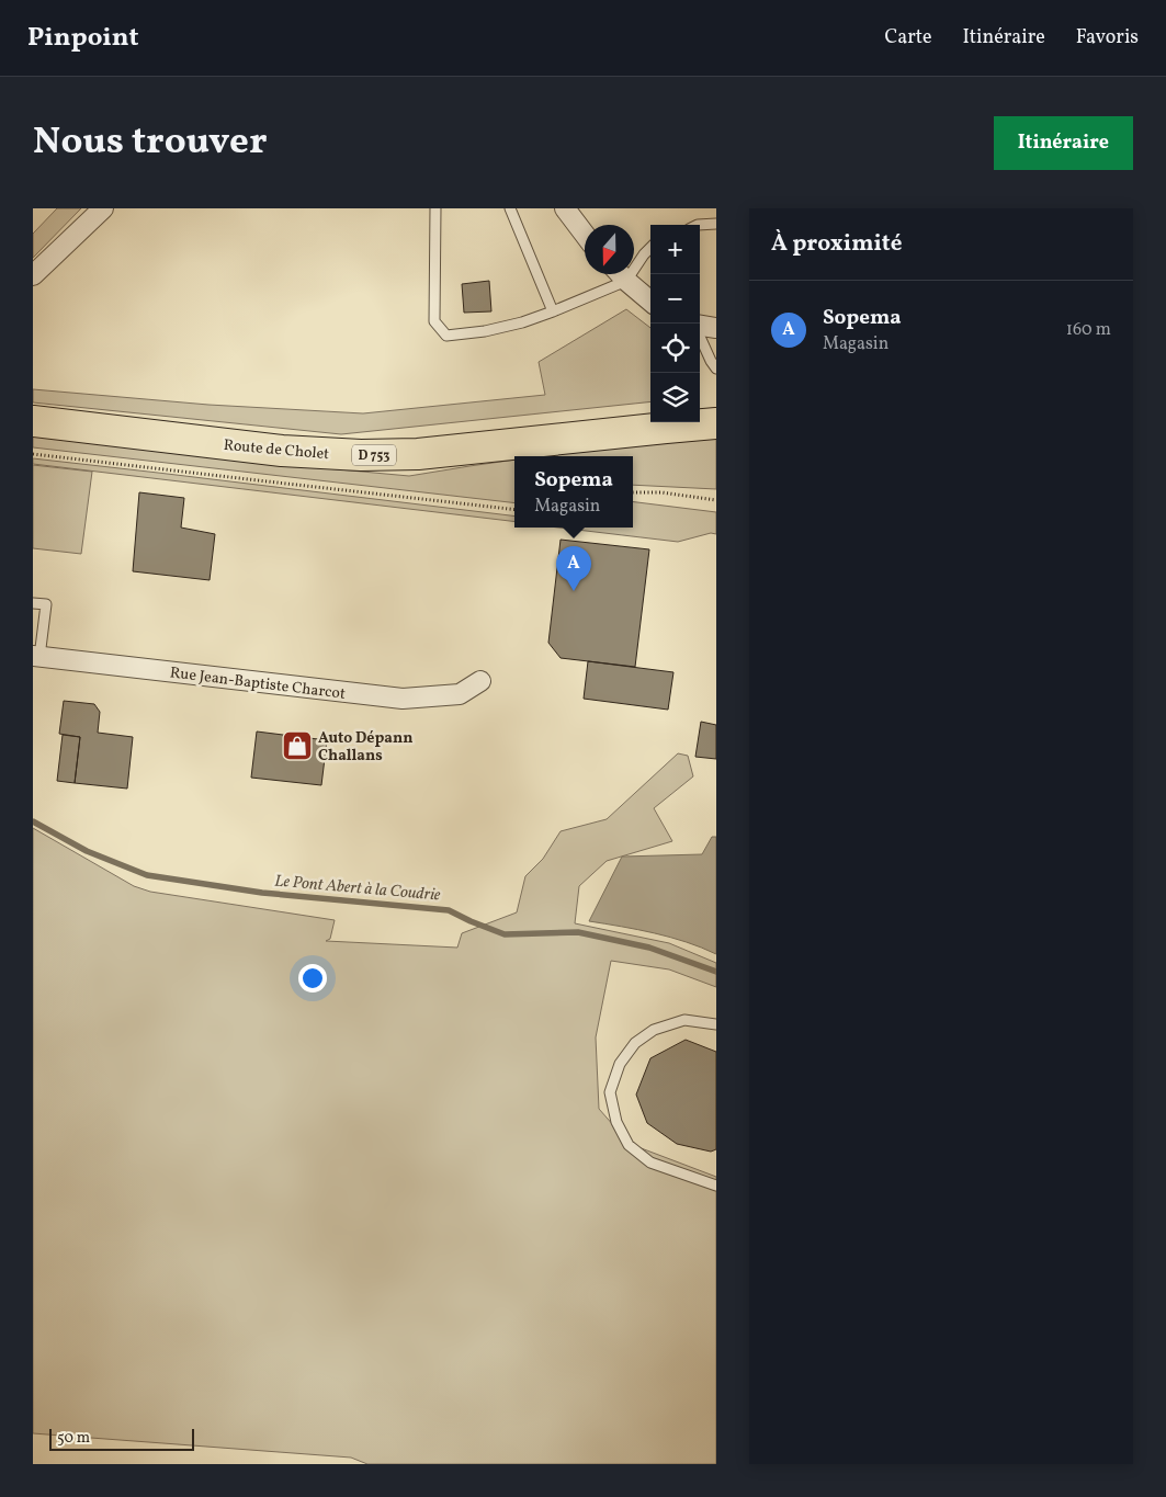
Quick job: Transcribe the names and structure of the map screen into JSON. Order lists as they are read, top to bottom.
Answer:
{
  "streets": {
    "main road": ["Route de Cholet", "D 753"],
    "street": ["Rue Jean-Baptiste Charcot"]
  },
  "water": ["Le Pont Abert à la Coudrie"],
  "places": {
    "shop": ["Auto Dépann Challans"]
  },
  "scale_bar": "50 m",
  "north": "bottom",
  "page": {
    "header": "Pinpoint",
    "nav": ["Carte", "Itinéraire", "Favoris"],
    "title": "Nous trouver",
    "buttons": "Itinéraire",
    "heading": "À proximité",
    "map_buttons": ["+", "−"],
    "list": [
      {
        "mark": "A",
        "name": "Sopema",
        "note": "Magasin",
        "value": "160 m"
      }
    ],
    "popup": ["Sopema", "Magasin"],
    "pins": "A",
    "scale": "50 m"
  }
}
